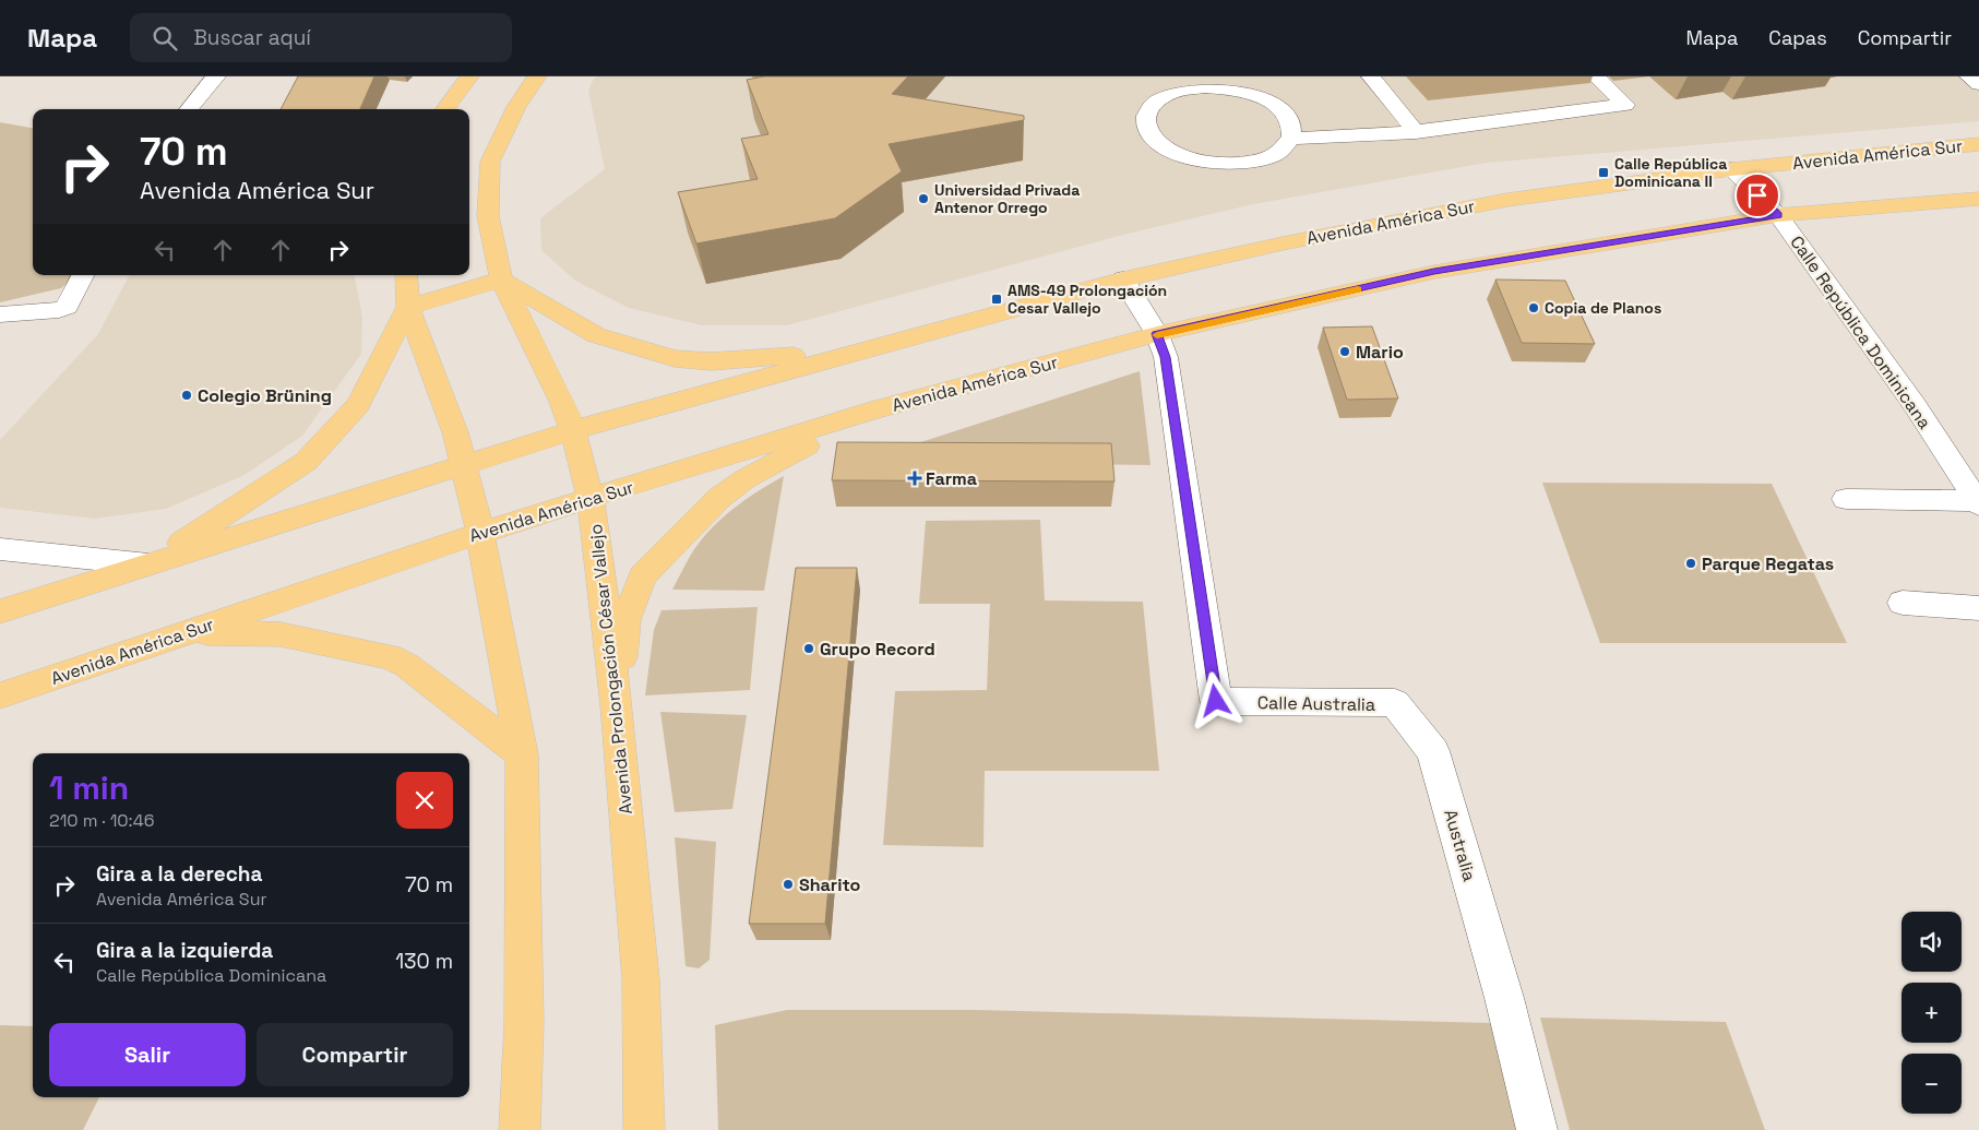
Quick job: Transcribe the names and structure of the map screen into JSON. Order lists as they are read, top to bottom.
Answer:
{
  "streets": {
    "main road": ["Avenida América Sur", "Avenida Prolongación César Vallejo"],
    "street": ["Calle República Dominicana", "Calle Australia", "Australia"]
  },
  "crossings": [
    ["Avenida América Sur", "Calle República Dominicana"],
    ["Avenida América Sur", "Avenida Prolongación César Vallejo"],
    ["Avenida América Sur", "Calle Australia"],
    ["Calle Australia", "Australia"]
  ],
  "places": {
    "transit": ["Calle República Dominicana II", "AMS-49 Prolongación Cesar Vallejo"],
    "other": [
      "Universidad Privada Antenor Orrego",
      "Copia de Planos",
      "Mario",
      "Colegio Brüning",
      "Parque Regatas",
      "Grupo Record",
      "Sharito"
    ],
    "health": ["Farma"]
  },
  "page": {
    "header": "Mapa",
    "search": "Buscar aquí",
    "nav": ["Mapa", "Capas", "Compartir"],
    "turn": ["70 m", "Avenida América Sur"],
    "heading": ["1 min", "210 m · 10:46"],
    "list": [
      {
        "name": "Gira a la derecha",
        "note": "Avenida América Sur",
        "value": "70 m"
      },
      {
        "name": "Gira a la izquierda",
        "note": "Calle República Dominicana",
        "value": "130 m"
      }
    ],
    "map_buttons": ["+", "−"],
    "buttons": ["Salir", "Compartir"]
  }
}
